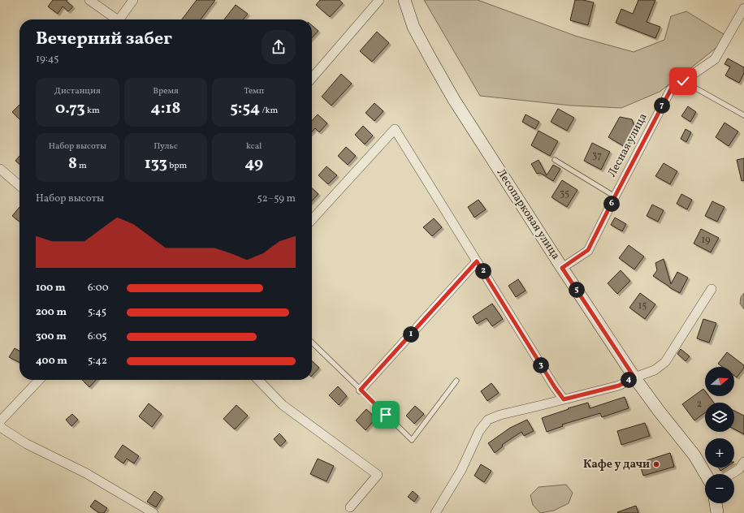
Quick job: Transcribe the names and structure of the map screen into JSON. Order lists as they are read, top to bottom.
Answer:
{
  "streets": {
    "street": ["Лесная улица", "Лесопарковая улица"]
  },
  "crossings": [
    ["Лесная улица", "Лесопарковая улица"]
  ],
  "places": ["Кафе у дачи"],
  "house_numbers": [
    "37",
    "35",
    "19",
    "15",
    "2"
  ],
  "north": "right",
  "page": {
    "heading": ["Вечерний забег", "19:45"],
    "stats": [
      ["Дистанция", "0.73 km"],
      ["Время", "4:18"],
      ["Темп", "5:54 /km"],
      ["Набор высоты", "8 m"],
      ["Пульс", "133 bpm"],
      ["kcal", "49"]
    ],
    "pins": [
      "7",
      "6",
      "2",
      "5",
      "1",
      "3",
      "4"
    ],
    "chart": ["Набор высоты", "52–59 m"],
    "list": [
      {
        "name": "100 m",
        "note": "6:00"
      },
      {
        "name": "200 m",
        "note": "5:45"
      },
      {
        "name": "300 m",
        "note": "6:05"
      },
      {
        "name": "400 m",
        "note": "5:42"
      }
    ],
    "map_buttons": ["+", "−"]
  }
}
